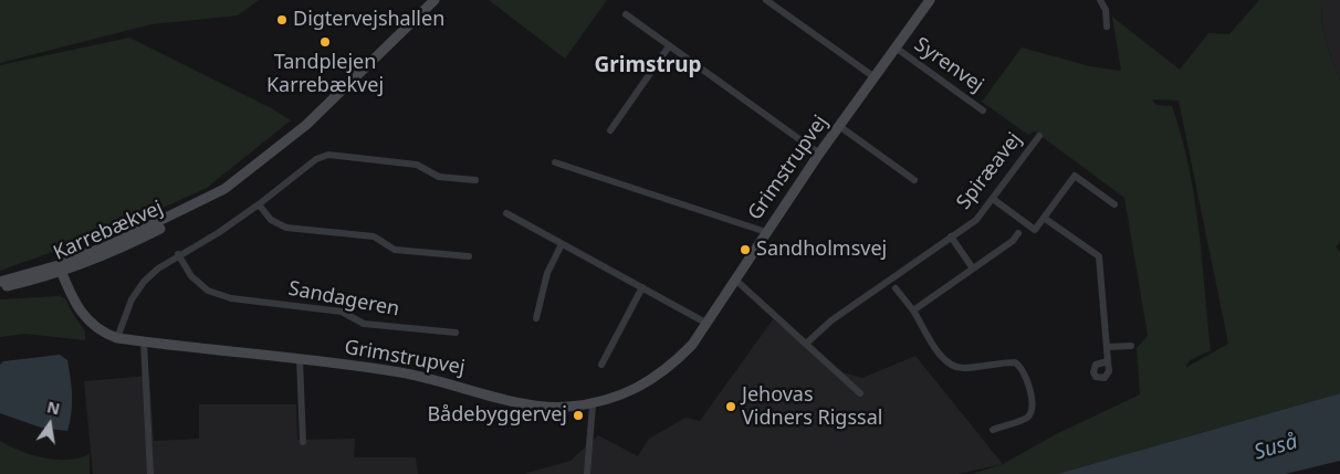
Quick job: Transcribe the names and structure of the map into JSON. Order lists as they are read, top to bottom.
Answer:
{
  "streets": {
    "street": [
      "Syrenvej",
      "Grimstrupvej",
      "Spiræavej",
      "Karrebækvej",
      "Sandageren"
    ]
  },
  "crossings": [
    ["Syrenvej", "Grimstrupvej"],
    ["Grimstrupvej", "Karrebækvej"]
  ],
  "districts": ["Grimstrup"],
  "water": ["Suså"],
  "places": [
    "Digtervejshallen",
    "Tandplejen Karrebækvej",
    "Sandholmsvej",
    "Jehovas Vidners Rigssal",
    "Bådebyggervej"
  ],
  "north": "top"
}
